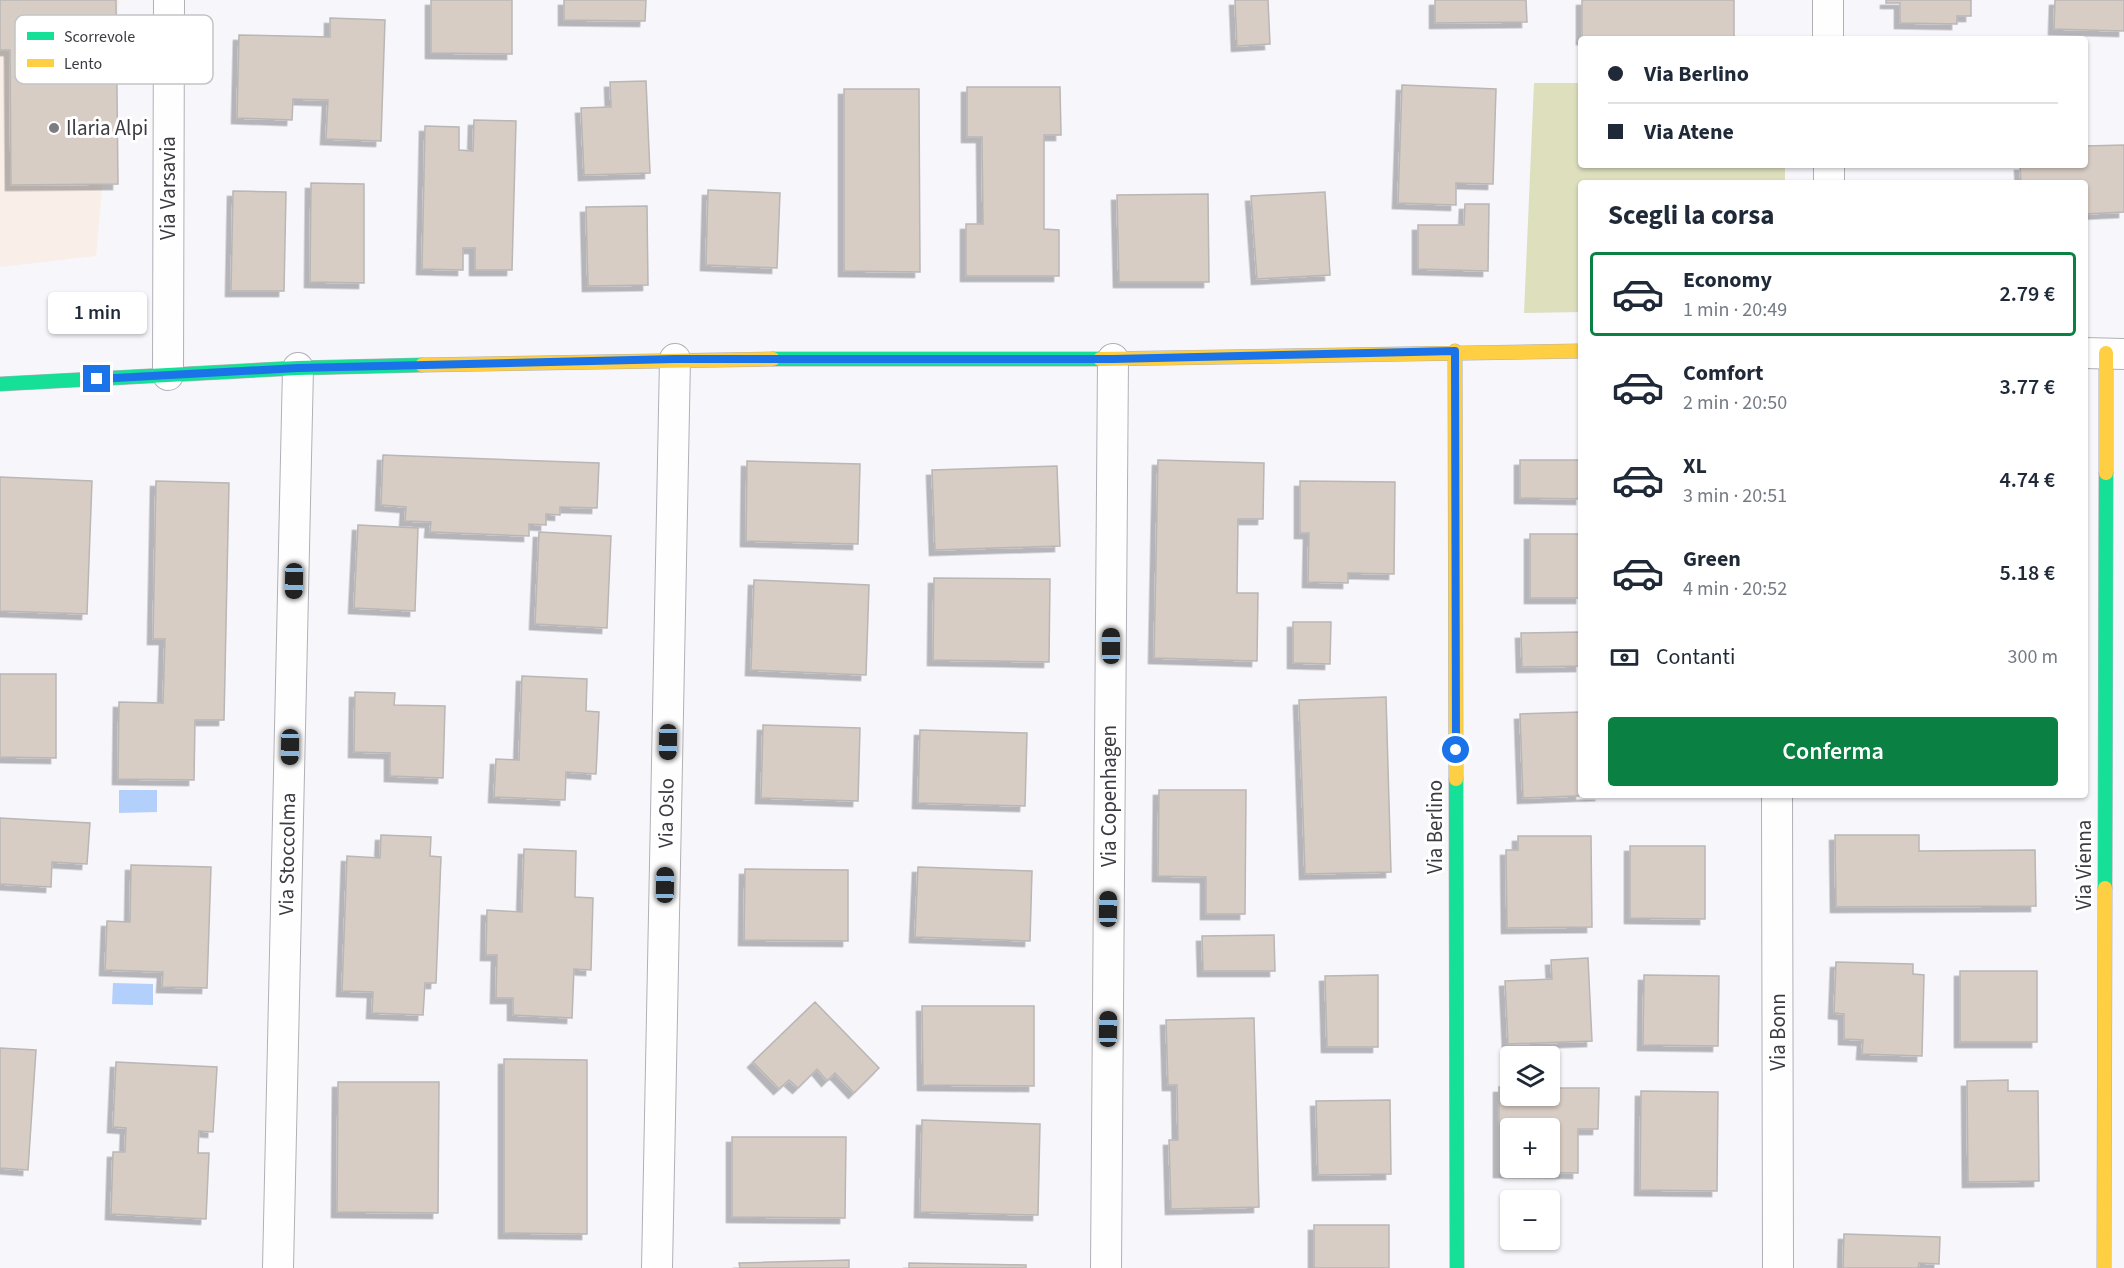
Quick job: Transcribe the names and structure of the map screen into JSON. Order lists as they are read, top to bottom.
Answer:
{
  "streets": {
    "street": [
      "Via Varsavia",
      "Via Copenhagen",
      "Via Oslo",
      "Via Berlino",
      "Via Stoccolma",
      "Via Vienna",
      "Via Bonn"
    ]
  },
  "places": ["Ilaria Alpi"],
  "legend": ["Scorrevole", "Lento"],
  "page": {
    "banner": ["Via Berlino", "Via Atene"],
    "heading": "Scegli la corsa",
    "list": [
      {
        "name": "Economy",
        "note": "1 min · 20:49",
        "value": "2.79 €"
      },
      {
        "name": "Comfort",
        "note": "2 min · 20:50",
        "value": "3.77 €"
      },
      {
        "name": "XL",
        "note": "3 min · 20:51",
        "value": "4.74 €"
      },
      {
        "name": "Green",
        "note": "4 min · 20:52",
        "value": "5.18 €"
      }
    ],
    "bubble": "1 min",
    "pay": ["Contanti", "300 m"],
    "buttons": "Conferma",
    "map_buttons": ["+", "−"]
  }
}
